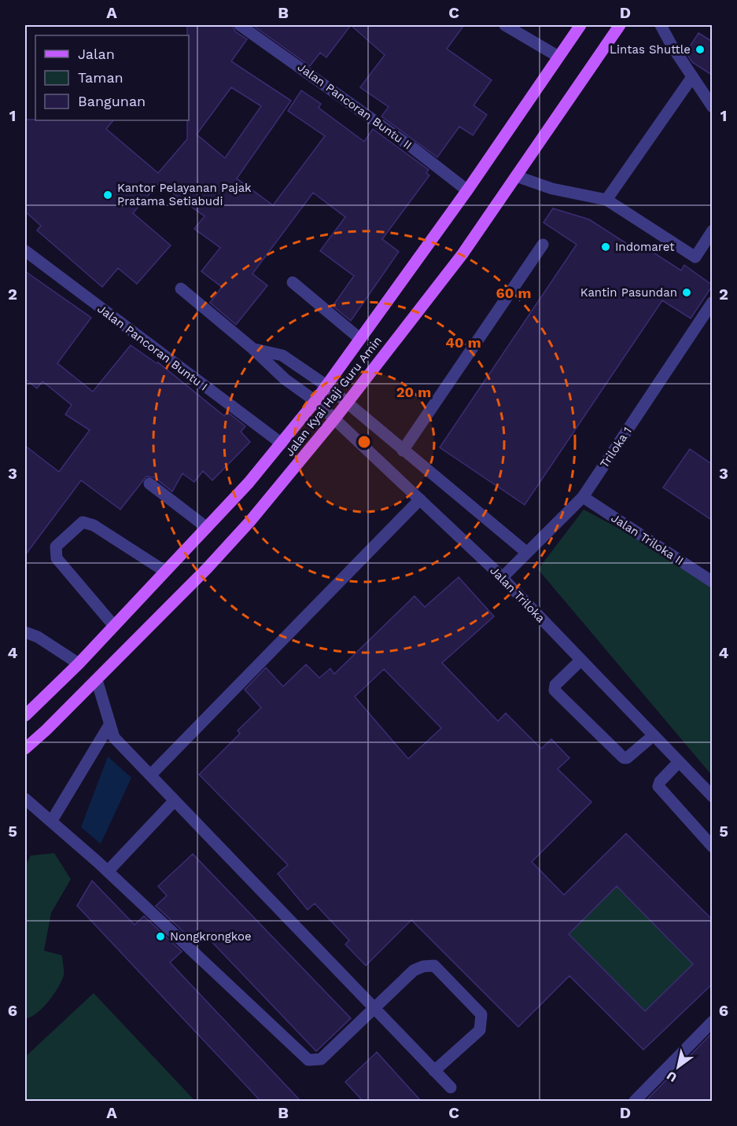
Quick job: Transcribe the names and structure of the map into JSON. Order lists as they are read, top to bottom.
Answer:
{
  "streets": {
    "main road": ["Jalan Kyai Haji Guru Amin"],
    "street": [
      "Jalan Pancoran Buntu II",
      "Jalan Pancoran Buntu I",
      "Triloka 1",
      "Jalan Triloka II",
      "Jalan Triloka"
    ]
  },
  "crossings": [
    ["Jalan Pancoran Buntu II", "Jalan Kyai Haji Guru Amin"],
    ["Jalan Pancoran Buntu I", "Jalan Kyai Haji Guru Amin"],
    ["Jalan Kyai Haji Guru Amin", "Jalan Triloka"],
    ["Triloka 1", "Jalan Triloka II"],
    ["Triloka 1", "Jalan Triloka"]
  ],
  "places": [
    "Lintas Shuttle",
    "Kantor Pelayanan Pajak Pratama Setiabudi",
    "Indomaret",
    "Kantin Pasundan",
    "Nongkrongkoe"
  ],
  "legend": ["Jalan", "Taman", "Bangunan"],
  "north": "bottom left",
  "grid": {
    "columns": [
      "A",
      "B",
      "C",
      "D"
    ],
    "rows": [
      "1",
      "2",
      "3",
      "4",
      "5",
      "6"
    ]
  },
  "rings": ["60 m", "40 m", "20 m"]
}
